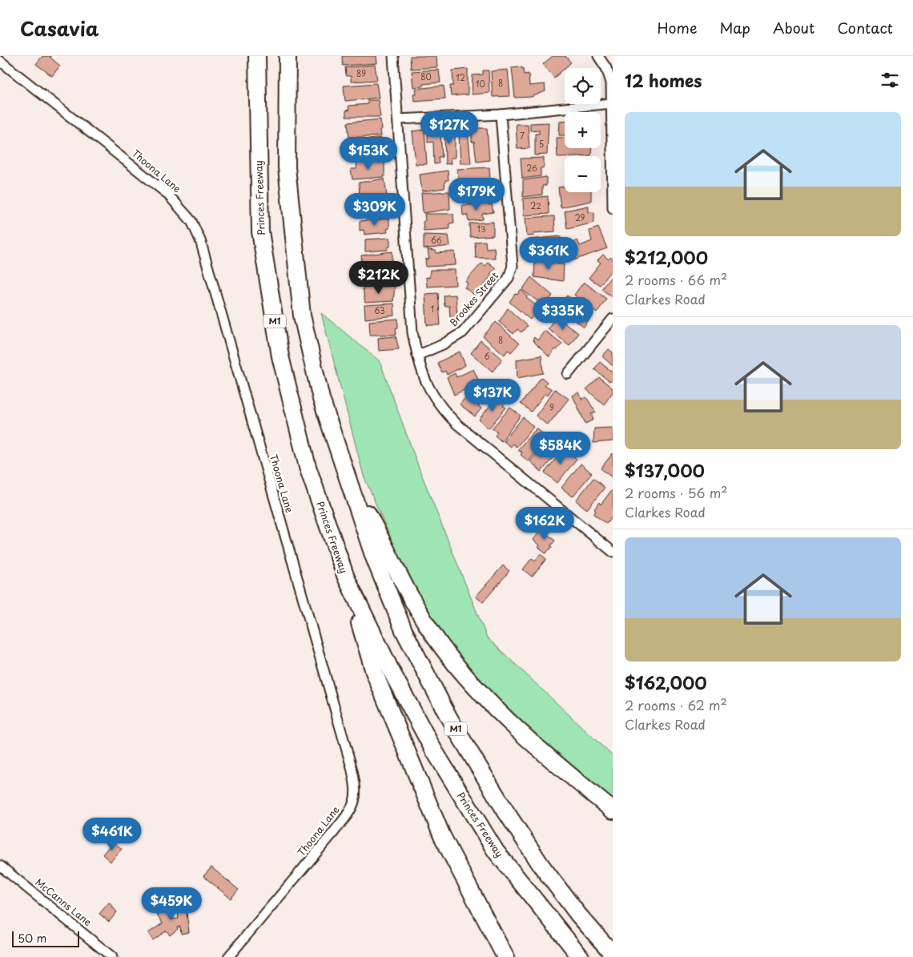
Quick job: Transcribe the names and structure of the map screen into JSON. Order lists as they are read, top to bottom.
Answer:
{
  "streets": {
    "highway": ["Princes Freeway", "M1"],
    "street": ["Thoona Lane", "Brookes Street", "McCanns Lane"]
  },
  "house_numbers": [
    "89",
    "80",
    "12",
    "8",
    "10",
    "7",
    "5",
    "26",
    "22",
    "29",
    "13",
    "66",
    "1",
    "63",
    "8",
    "6",
    "9"
  ],
  "scale_bar": "50 m",
  "page": {
    "header": "Casavia",
    "nav": [
      "Home",
      "Map",
      "About",
      "Contact"
    ],
    "heading": "12 homes",
    "map_buttons": ["+", "−"],
    "list": [
      {
        "name": "$212,000",
        "note": "2 rooms · 66 m² · Clarkes Road"
      },
      {
        "name": "$137,000",
        "note": "2 rooms · 56 m² · Clarkes Road"
      },
      {
        "name": "$162,000",
        "note": "2 rooms · 62 m² · Clarkes Road"
      }
    ],
    "price": [
      "$127K",
      "$153K",
      "$179K",
      "$309K",
      "$361K",
      "$212K",
      "$335K",
      "$137K",
      "$584K",
      "$162K",
      "$461K",
      "$459K"
    ],
    "scale": "50 m"
  }
}
